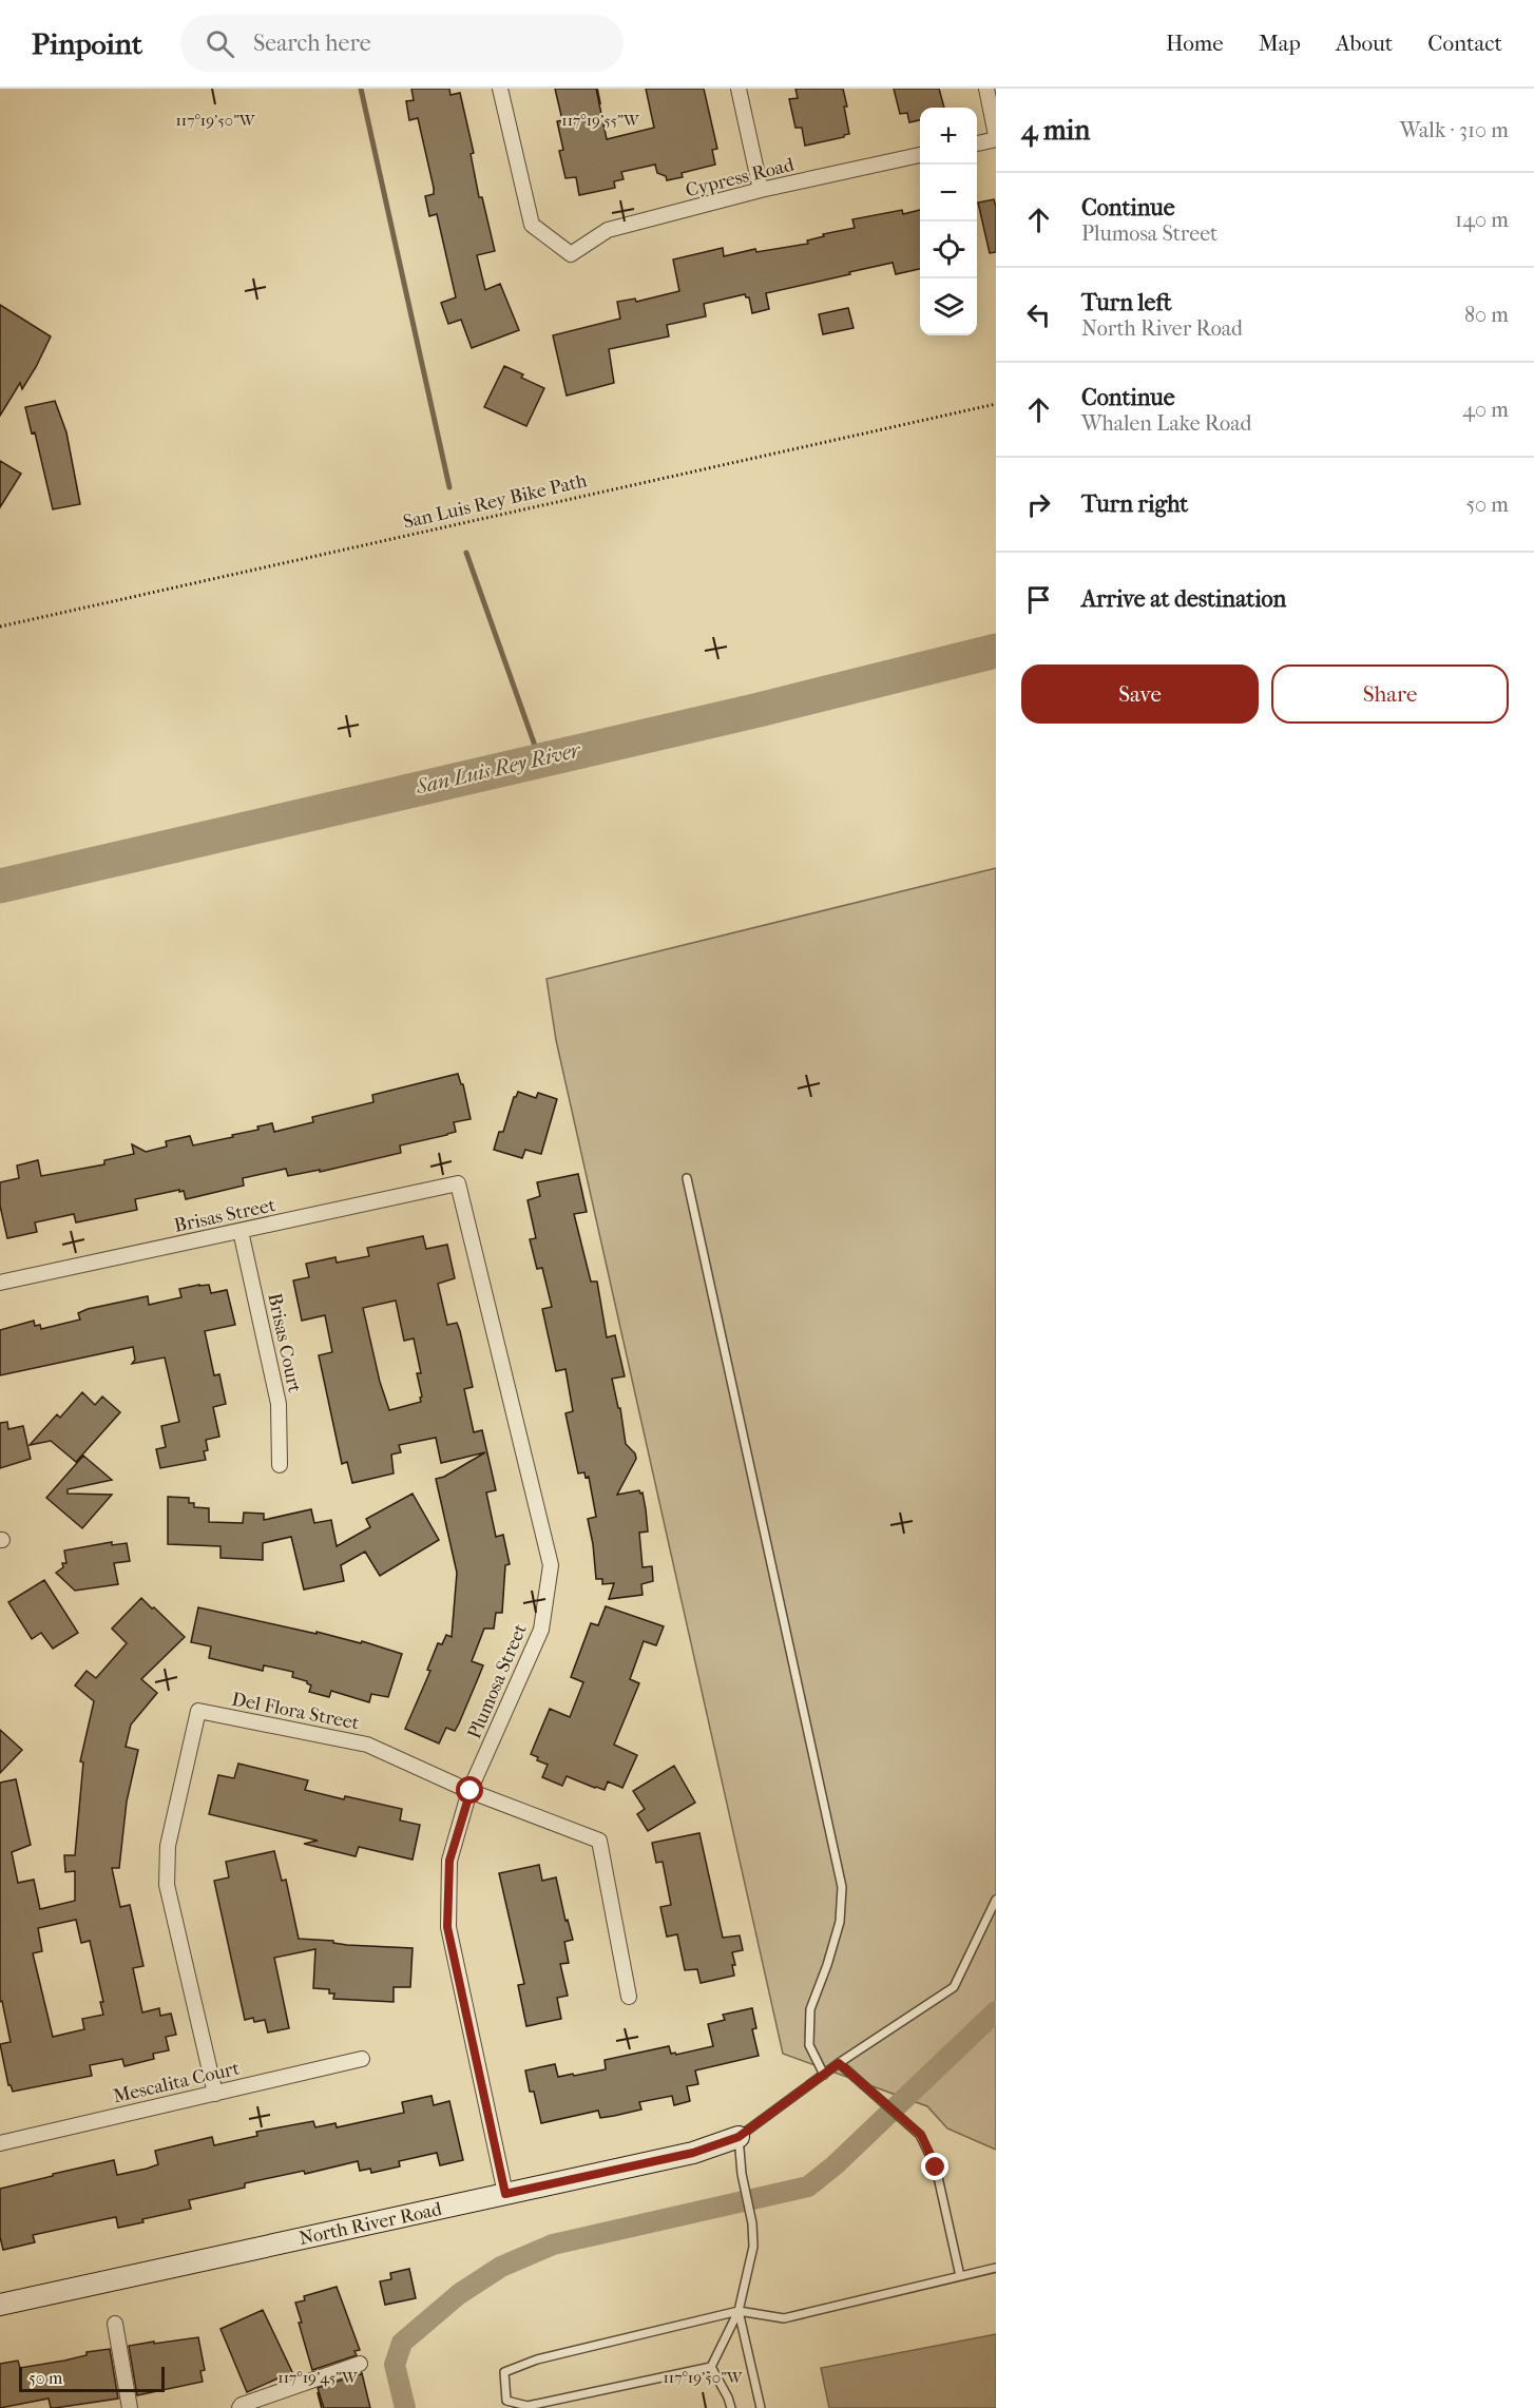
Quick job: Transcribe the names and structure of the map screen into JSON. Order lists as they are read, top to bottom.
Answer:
{
  "streets": {
    "street": [
      "Cypress Road",
      "Brisas Street",
      "Brisas Court",
      "Plumosa Street",
      "Del Flora Street",
      "Mescalita Court",
      "North River Road"
    ],
    "path": ["San Luis Rey Bike Path"]
  },
  "crossings": [
    ["Brisas Street", "Brisas Court"],
    ["Brisas Street", "Plumosa Street"],
    ["Plumosa Street", "Del Flora Street"],
    ["Plumosa Street", "North River Road"],
    ["Del Flora Street", "Mescalita Court"]
  ],
  "water": ["San Luis Rey River"],
  "scale_bar": "50 m",
  "page": {
    "header": "Pinpoint",
    "search": "Search here",
    "nav": [
      "Home",
      "Map",
      "About",
      "Contact"
    ],
    "heading": ["4 min", "Walk · 310 m"],
    "map_buttons": ["+", "−"],
    "list": [
      ["Continue", "Plumosa Street", "140 m"],
      ["Turn left", "North River Road", "80 m"],
      ["Continue", "Whalen Lake Road", "40 m"],
      ["Turn right", "50 m"],
      "Arrive at destination"
    ],
    "buttons": ["Save", "Share"],
    "scale": "50 m"
  },
  "coordinates": ["117°19'50\"W", "117°19'55\"W", "117°19'45\"W"]
}
